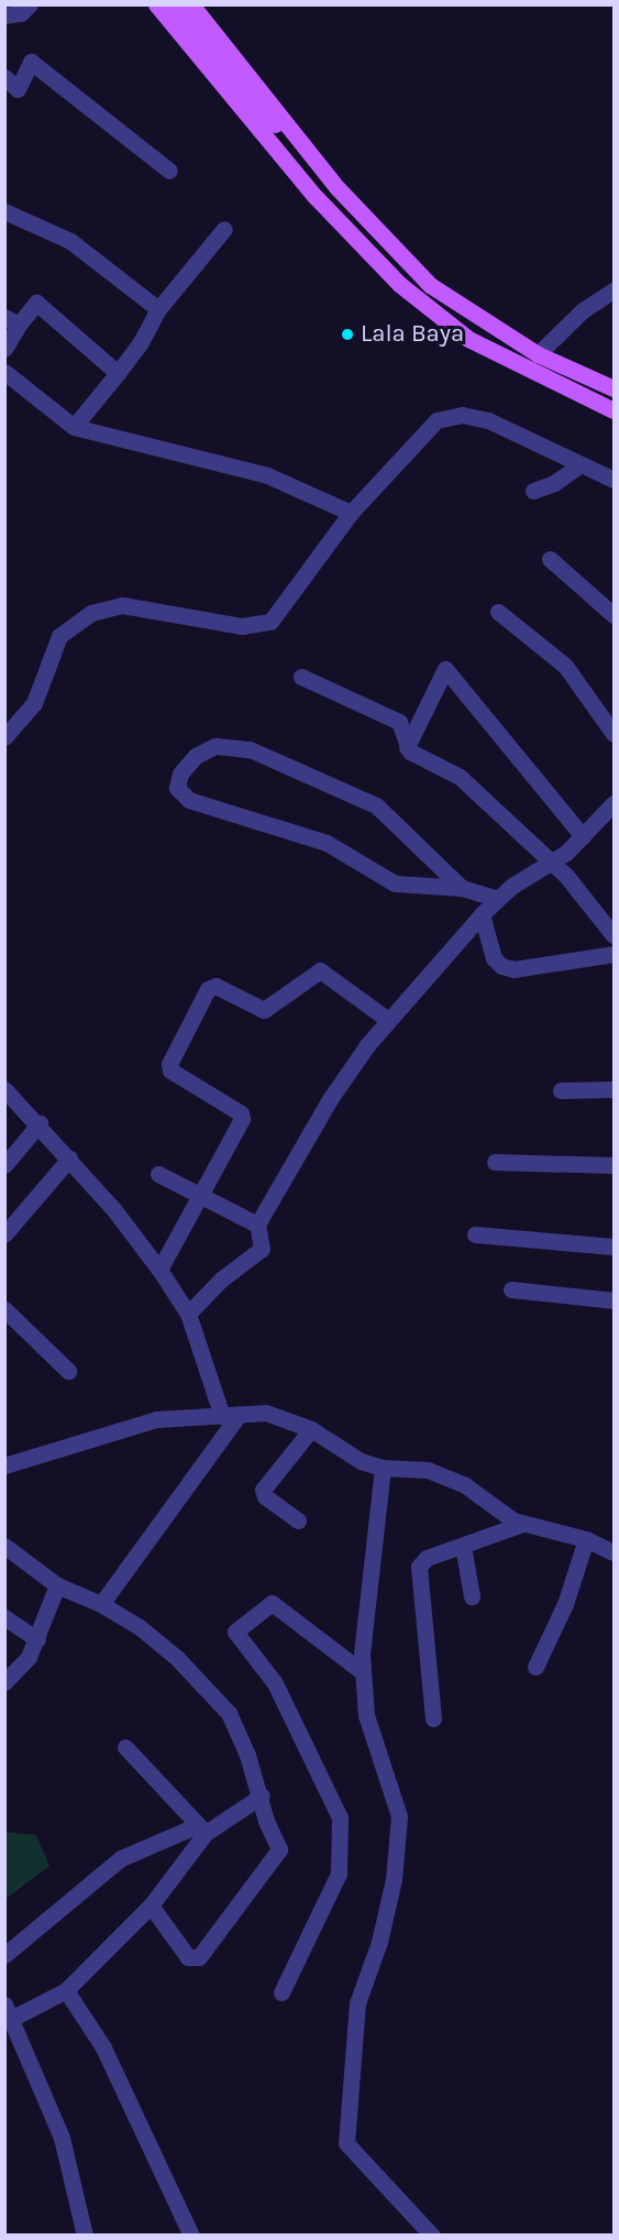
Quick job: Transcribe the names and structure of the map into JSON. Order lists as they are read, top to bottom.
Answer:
{
  "places": ["Lala Baya"]
}
